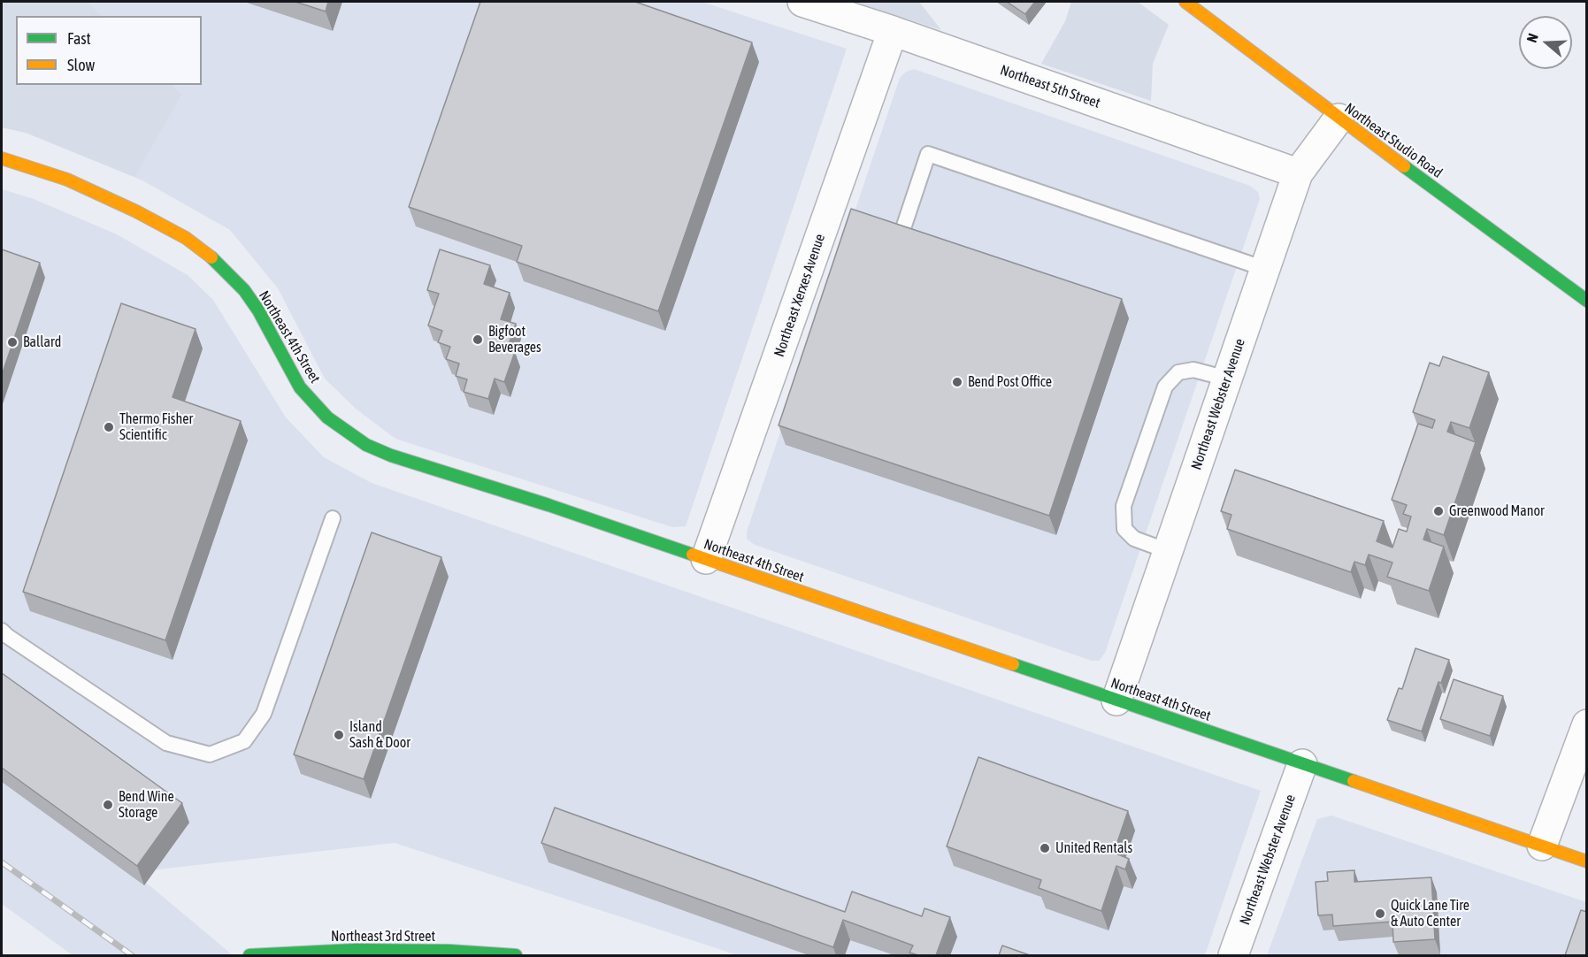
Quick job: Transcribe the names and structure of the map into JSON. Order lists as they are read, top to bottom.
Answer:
{
  "streets": {
    "street": [
      "Northeast 5th Street",
      "Northeast Studio Road",
      "Northeast Xerxes Avenue",
      "Northeast 4th Street",
      "Northeast Webster Avenue",
      "Northeast 3rd Street"
    ]
  },
  "crossings": [
    ["Northeast 5th Street", "Northeast Xerxes Avenue"],
    ["Northeast 5th Street", "Northeast Webster Avenue"],
    ["Northeast Studio Road", "Northeast Webster Avenue"],
    ["Northeast Xerxes Avenue", "Northeast 4th Street"],
    ["Northeast 4th Street", "Northeast Webster Avenue"]
  ],
  "places": [
    "Bigfoot Beverages",
    "Ballard",
    "Bend Post Office",
    "Thermo Fisher Scientific",
    "Greenwood Manor",
    "Island Sash & Door",
    "Bend Wine Storage",
    "United Rentals",
    "Quick Lane Tire & Auto Center"
  ],
  "legend": ["Fast", "Slow"],
  "north": "left"
}
